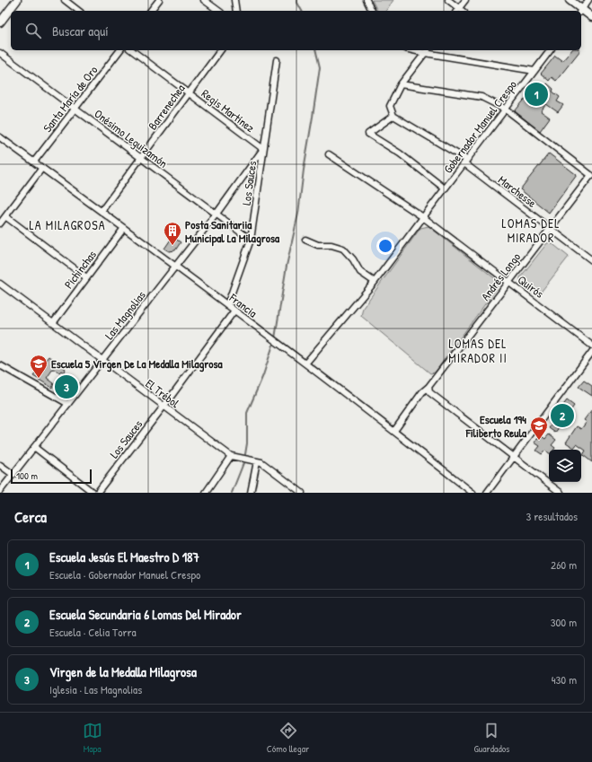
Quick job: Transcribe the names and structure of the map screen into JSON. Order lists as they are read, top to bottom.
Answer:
{
  "streets": {
    "street": [
      "Santa María de Oro",
      "Barrenechea",
      "Regis Martínez",
      "Gobernador Manuel Crespo",
      "Onésimo Leguizamón",
      "Los Sauces",
      "Marchesse",
      "Pichinchas",
      "Andrés Longo",
      "Quirós",
      "Francia",
      "Las Magnolias",
      "El Trébol"
    ]
  },
  "crossings": [
    ["Santa María de Oro", "Onésimo Leguizamón"],
    ["Santa María de Oro", "Francia"],
    ["Barrenechea", "Regis Martínez"],
    ["Barrenechea", "Onésimo Leguizamón"],
    ["Barrenechea", "Francia"],
    ["Regis Martínez", "Los Sauces"],
    ["Regis Martínez", "Las Magnolias"],
    ["Gobernador Manuel Crespo", "Marchesse"],
    ["Gobernador Manuel Crespo", "Quirós"],
    ["Gobernador Manuel Crespo", "Francia"],
    ["Onésimo Leguizamón", "Los Sauces"],
    ["Onésimo Leguizamón", "Las Magnolias"],
    ["Los Sauces", "Francia"],
    ["Los Sauces", "Las Magnolias"],
    ["Los Sauces", "El Trébol"],
    ["Marchesse", "Andrés Longo"],
    ["Pichinchas", "Francia"],
    ["Pichinchas", "El Trébol"],
    ["Andrés Longo", "Quirós"],
    ["Andrés Longo", "Francia"],
    ["Francia", "Las Magnolias"],
    ["Las Magnolias", "El Trébol"]
  ],
  "districts": ["LOMAS DEL MIRADOR", "LA MILAGROSA", "LOMAS DEL MIRADOR II"],
  "places": {
    "building": ["Posta Sanitariia Municipal La Milagrosa"],
    "school or university": ["Escuela 5 Virgen De La Medalla Milagrosa", "Escuela 194 Filiberto Reula"]
  },
  "scale_bar": "100 m",
  "page": {
    "search": "Buscar aquí",
    "pins": ["1", "3", "2"],
    "scale": "100 m",
    "heading": ["Cerca", "3 resultados"],
    "list": [
      {
        "mark": "1",
        "name": "Escuela Jesús El Maestro D 187",
        "note": "Escuela · Gobernador Manuel Crespo",
        "value": "260 m"
      },
      {
        "mark": "2",
        "name": "Escuela Secundaria 6 Lomas Del Mirador",
        "note": "Escuela · Celia Torra",
        "value": "300 m"
      },
      {
        "mark": "3",
        "name": "Virgen de la Medalla Milagrosa",
        "note": "Iglesia · Las Magnolias",
        "value": "430 m"
      }
    ],
    "nav": ["Mapa", "Cómo llegar", "Guardados"]
  }
}
